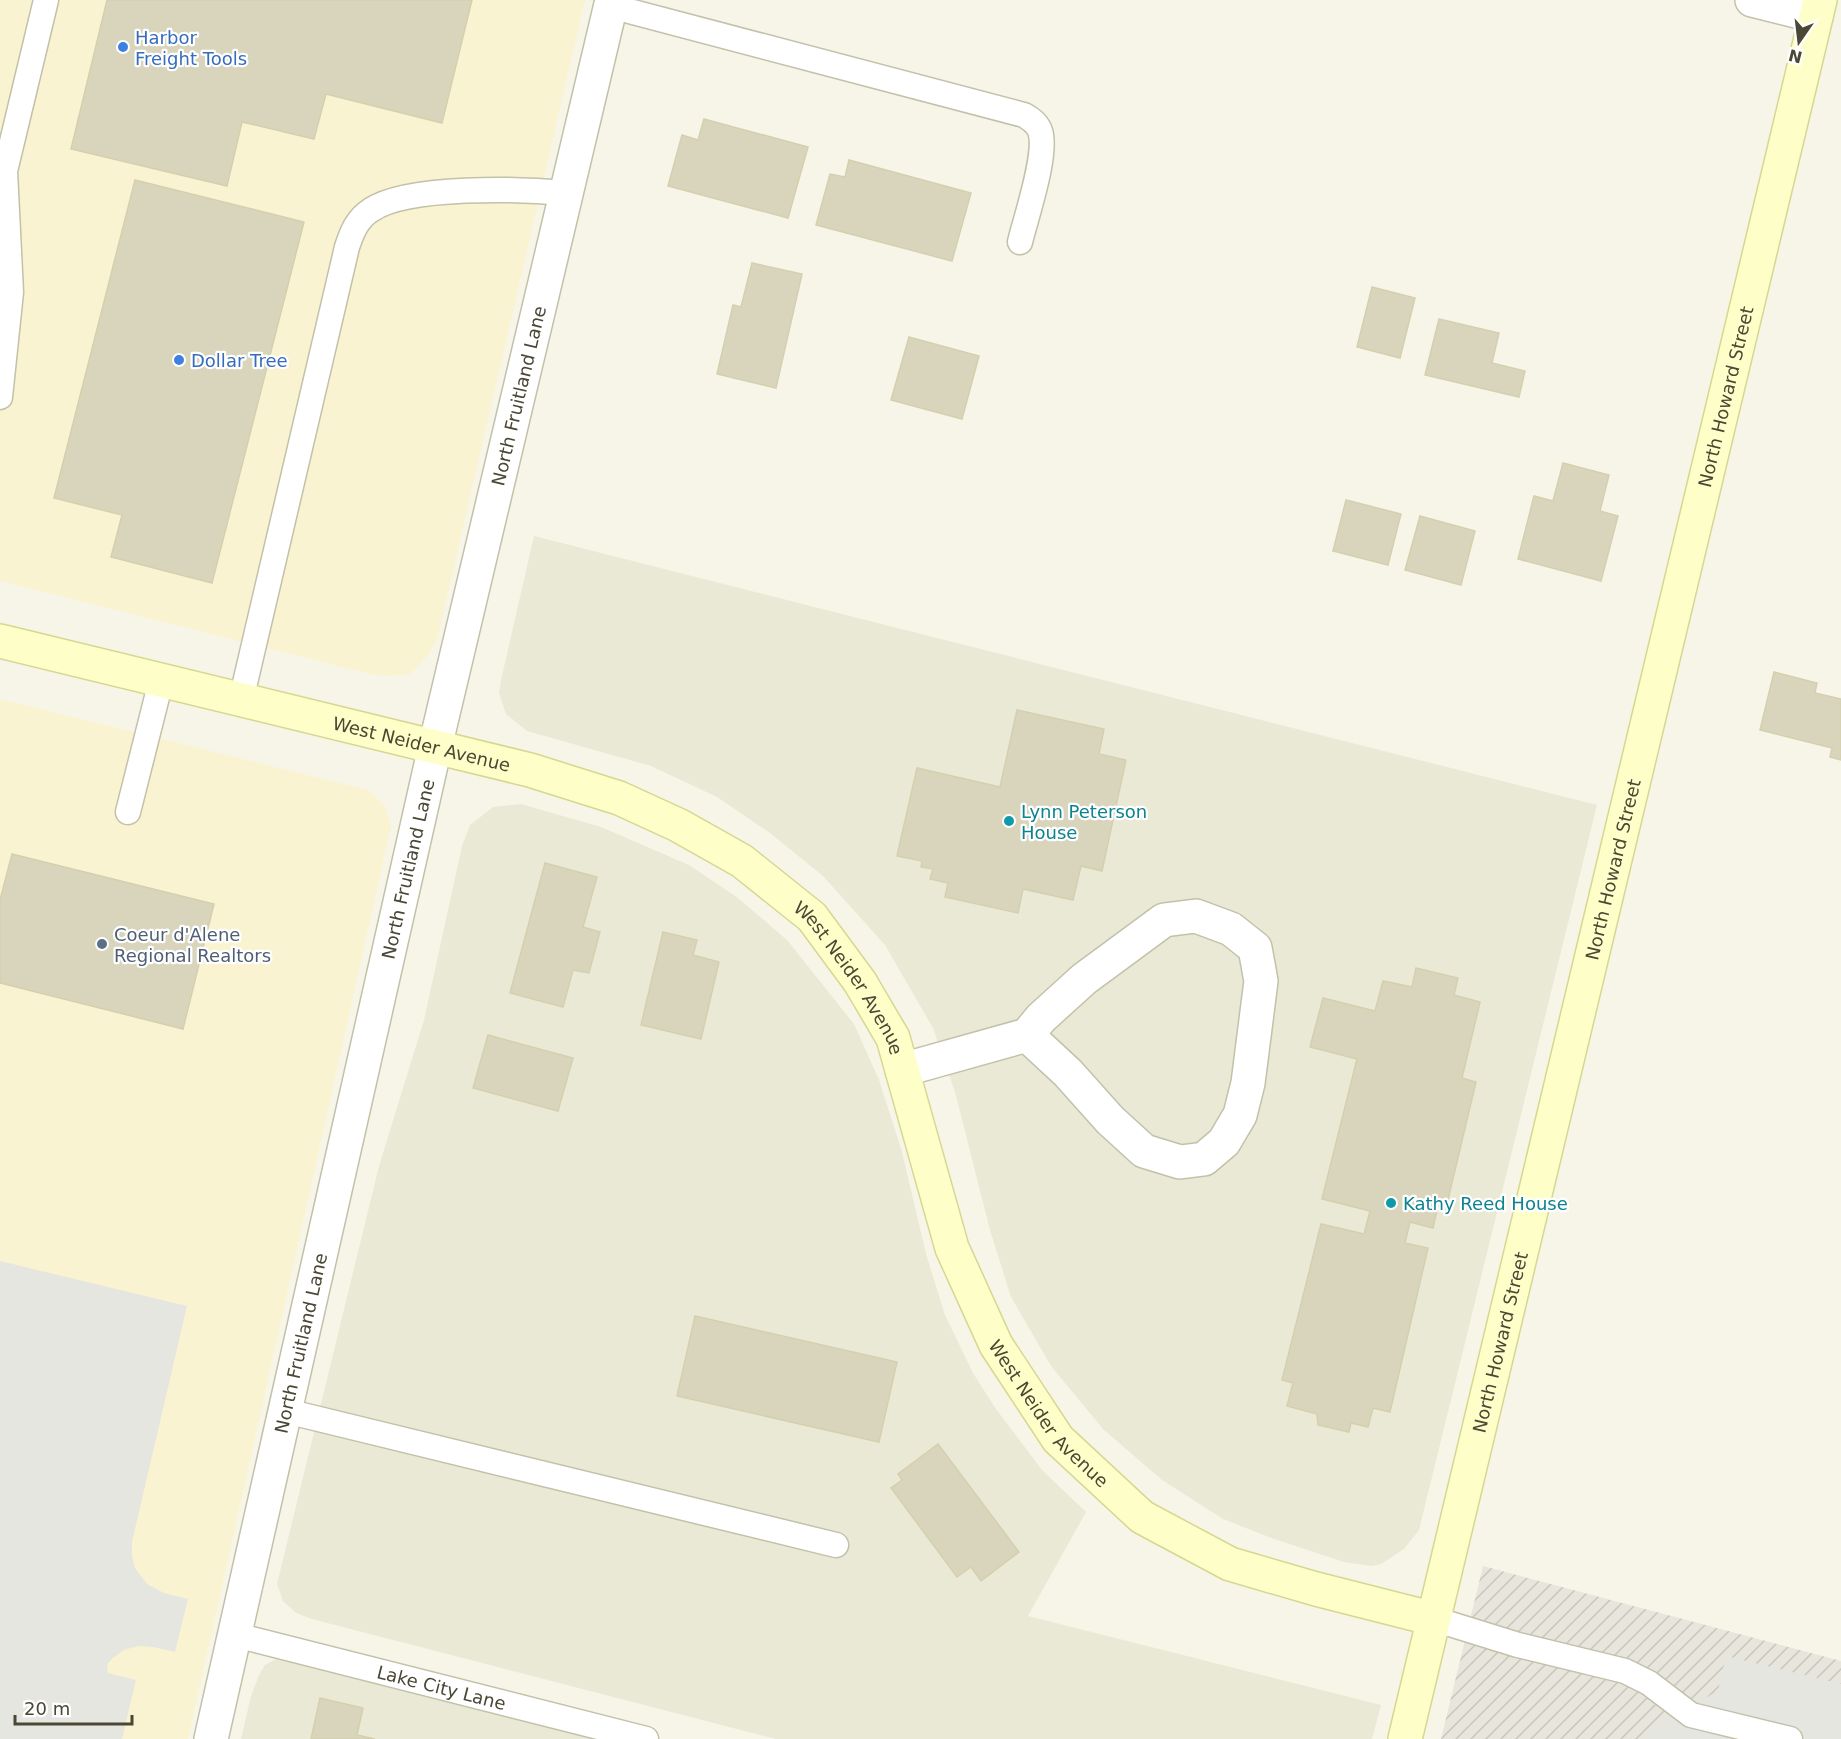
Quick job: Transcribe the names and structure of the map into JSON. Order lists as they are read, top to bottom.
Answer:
{
  "streets": {
    "street": ["North Fruitland Lane", "North Howard Street", "West Neider Avenue"],
    "lane": ["Lake City Lane"]
  },
  "crossings": [
    ["North Fruitland Lane", "West Neider Avenue"],
    ["North Fruitland Lane", "Lake City Lane"],
    ["North Howard Street", "West Neider Avenue"]
  ],
  "places": [
    "Harbor Freight Tools",
    "Dollar Tree",
    "Lynn Peterson House",
    "Coeur d'Alene Regional Realtors",
    "Kathy Reed House"
  ],
  "scale_bar": "20 m",
  "north": "bottom"
}
